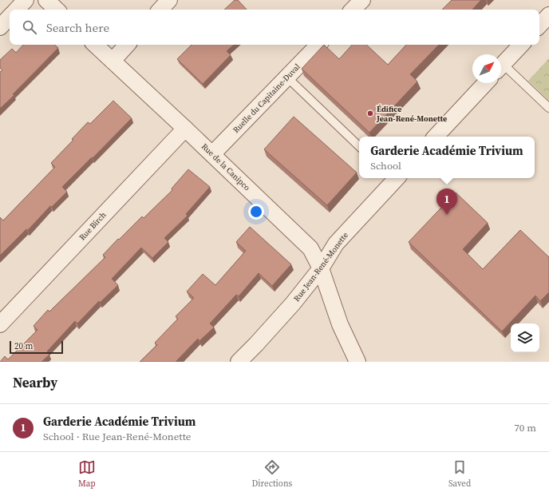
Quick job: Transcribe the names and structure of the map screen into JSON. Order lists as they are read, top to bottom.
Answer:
{
  "streets": {
    "street": [
      "Ruelle du Capitaine-Duval",
      "Rue de la Canipco",
      "Rue Birch",
      "Rue Jean-René-Monette"
    ]
  },
  "crossings": [
    ["Ruelle du Capitaine-Duval", "Rue de la Canipco"],
    ["Rue de la Canipco", "Rue Birch"],
    ["Rue de la Canipco", "Rue Jean-René-Monette"]
  ],
  "places": ["Édifice Jean-René-Monette"],
  "scale_bar": "20 m",
  "north": "top right",
  "page": {
    "search": "Search here",
    "popup": ["Garderie Académie Trivium", "School"],
    "pins": "1",
    "scale": "20 m",
    "heading": "Nearby",
    "list": [
      {
        "mark": "1",
        "name": "Garderie Académie Trivium",
        "note": "School · Rue Jean-René-Monette",
        "value": "70 m"
      }
    ],
    "nav": ["Map", "Directions", "Saved"]
  }
}
